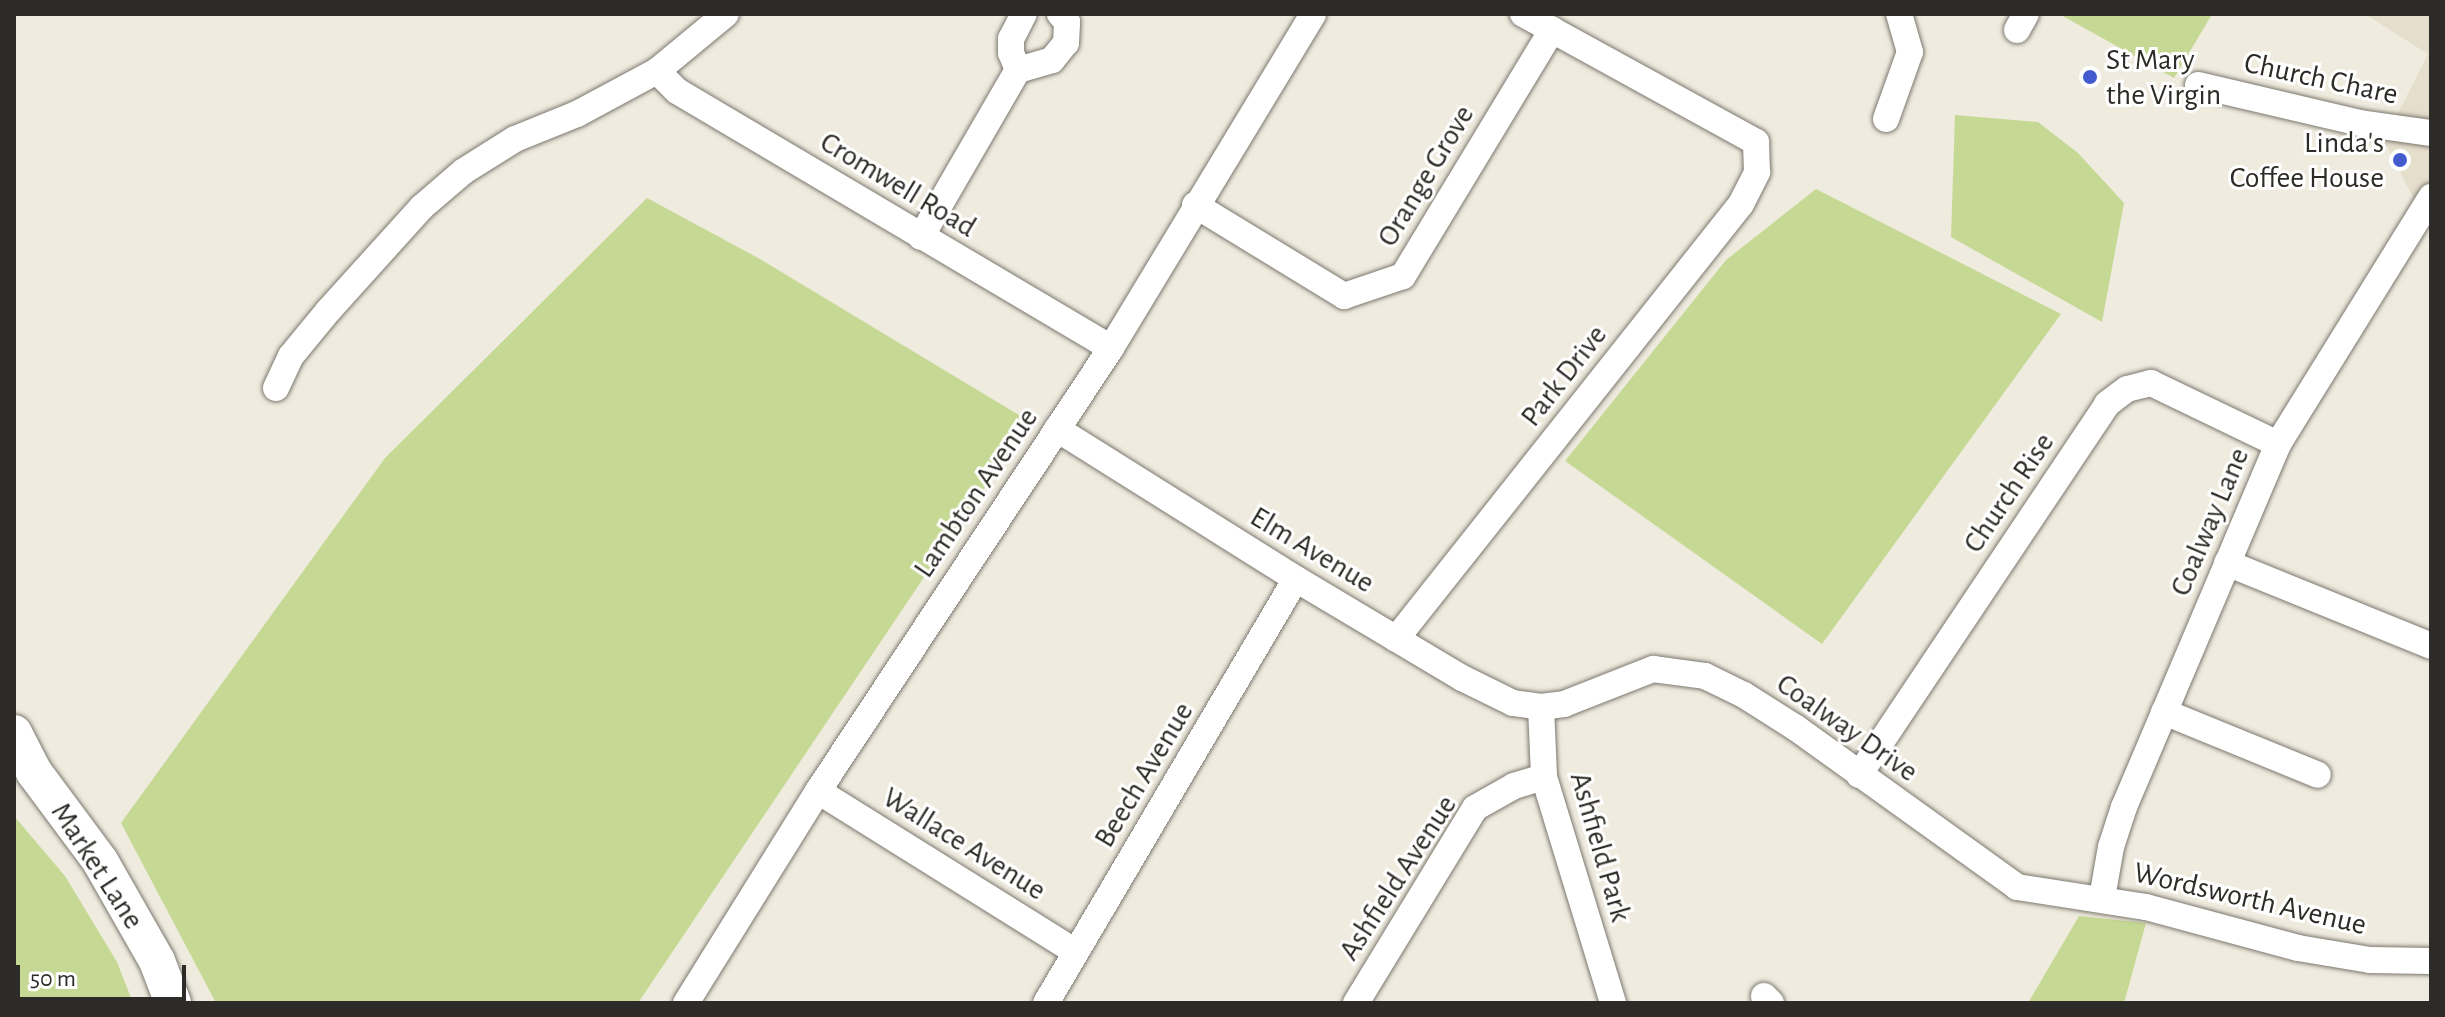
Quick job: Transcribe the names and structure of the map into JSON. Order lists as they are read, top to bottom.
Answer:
{
  "streets": {
    "street": [
      "Church Chare",
      "Orange Grove",
      "Cromwell Road",
      "Park Drive",
      "Lambton Avenue",
      "Church Rise",
      "Coalway Lane",
      "Elm Avenue",
      "Coalway Drive",
      "Beech Avenue",
      "Wallace Avenue",
      "Ashfield Park",
      "Market Lane",
      "Ashfield Avenue",
      "Wordsworth Avenue"
    ]
  },
  "crossings": [
    ["Orange Grove", "Park Drive"],
    ["Orange Grove", "Lambton Avenue"],
    ["Cromwell Road", "Lambton Avenue"],
    ["Park Drive", "Elm Avenue"],
    ["Lambton Avenue", "Elm Avenue"],
    ["Lambton Avenue", "Wallace Avenue"],
    ["Church Rise", "Coalway Lane"],
    ["Church Rise", "Coalway Drive"],
    ["Coalway Lane", "Coalway Drive"],
    ["Coalway Lane", "Wordsworth Avenue"],
    ["Elm Avenue", "Coalway Drive"],
    ["Elm Avenue", "Beech Avenue"],
    ["Elm Avenue", "Ashfield Park"],
    ["Coalway Drive", "Ashfield Park"],
    ["Coalway Drive", "Wordsworth Avenue"],
    ["Beech Avenue", "Wallace Avenue"],
    ["Ashfield Park", "Ashfield Avenue"]
  ],
  "places": ["St Mary the Virgin", "Linda's Coffee House"],
  "scale_bar": "50 m"
}
